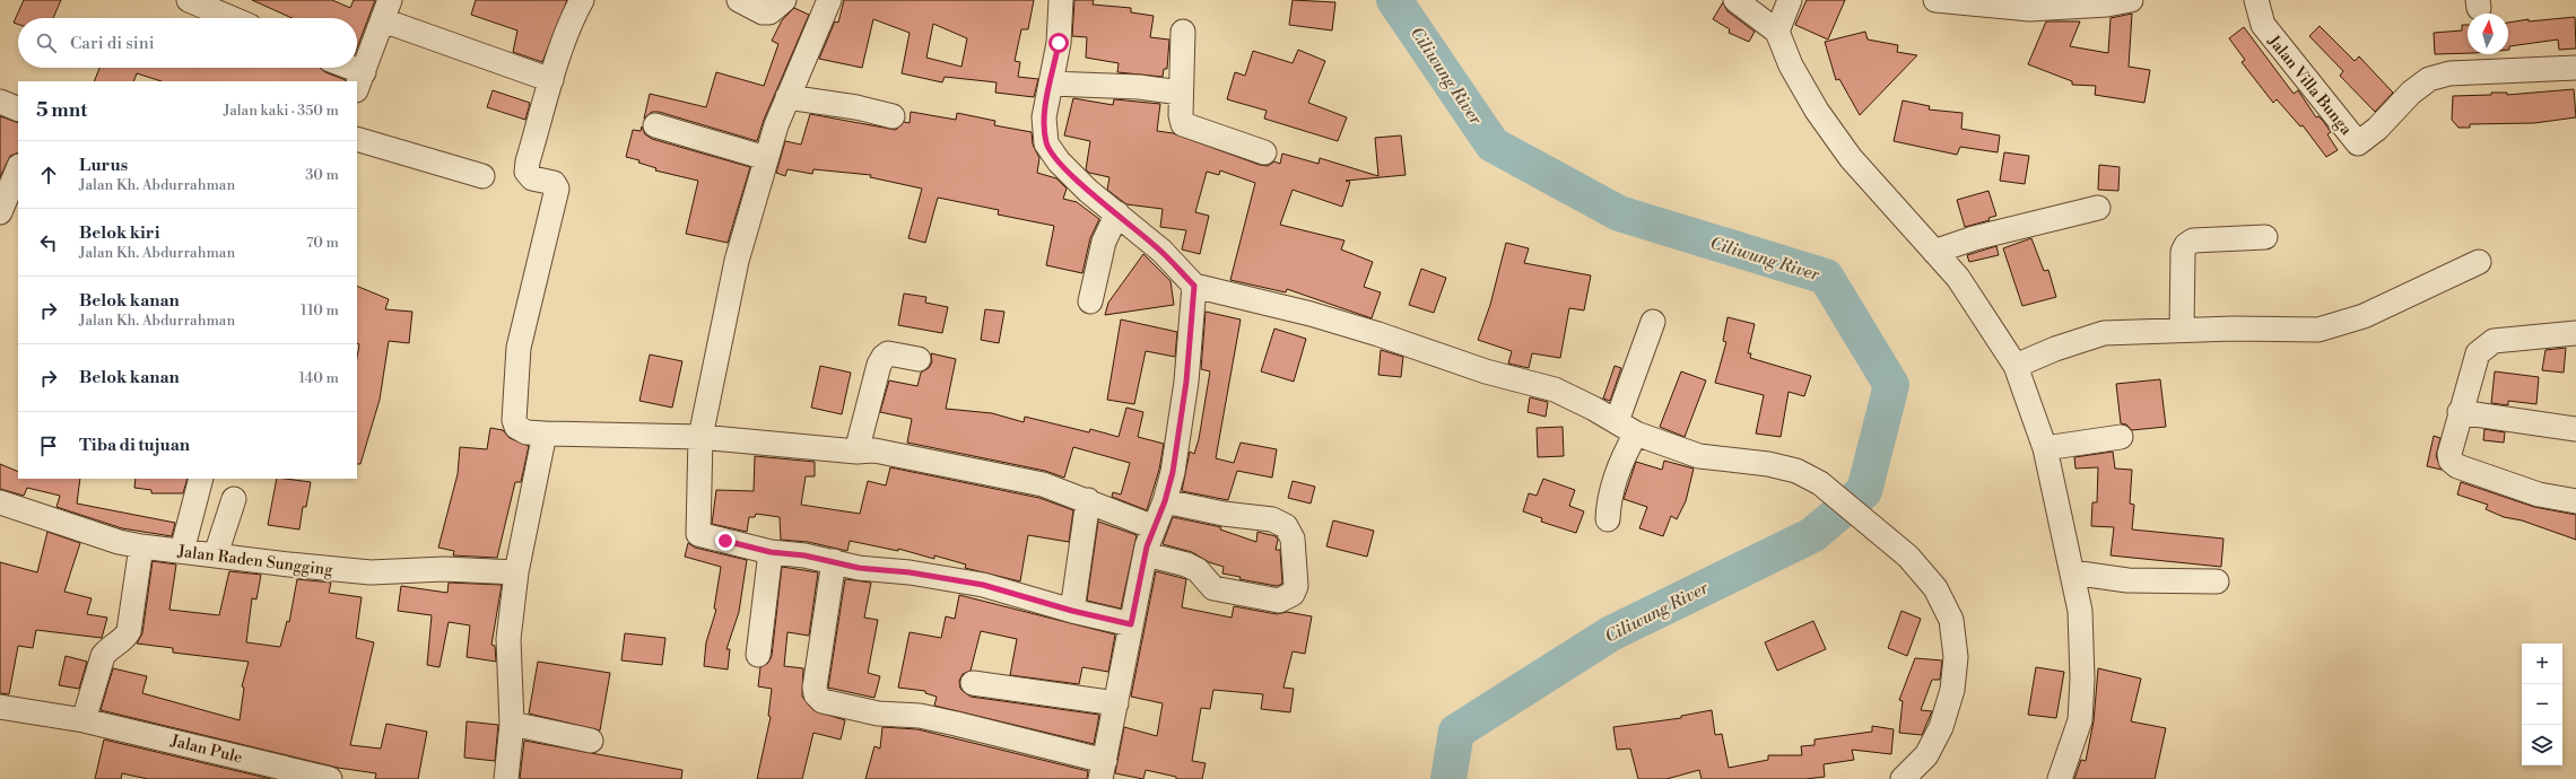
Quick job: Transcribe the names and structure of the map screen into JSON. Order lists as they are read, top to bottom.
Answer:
{
  "streets": {
    "street": ["Jalan Villa Bunga", "Jalan Raden Sungging", "Jalan Pule"]
  },
  "water": ["Ciliwung River"],
  "north": "top",
  "page": {
    "search": "Cari di sini",
    "heading": ["5 mnt", "Jalan kaki · 350 m"],
    "list": [
      ["Lurus", "Jalan Kh. Abdurrahman", "30 m"],
      ["Belok kiri", "Jalan Kh. Abdurrahman", "70 m"],
      ["Belok kanan", "Jalan Kh. Abdurrahman", "110 m"],
      ["Belok kanan", "140 m"],
      "Tiba di tujuan"
    ],
    "map_buttons": ["+", "−"]
  }
}
